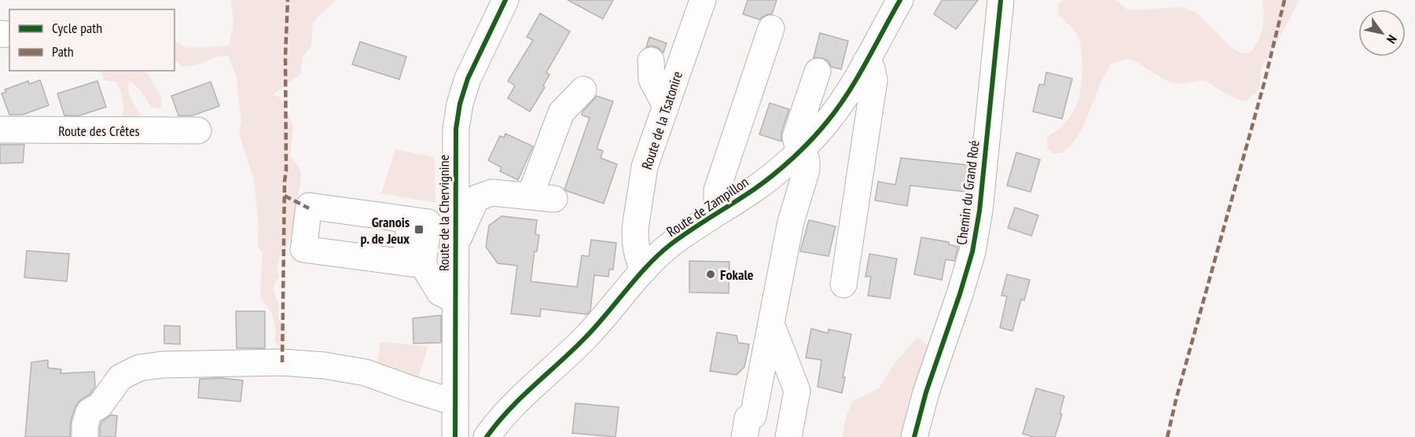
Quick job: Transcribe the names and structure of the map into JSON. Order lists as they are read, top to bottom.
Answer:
{
  "streets": {
    "street": [
      "Route de la Tsatonire",
      "Route des Crêtes",
      "Chemin du Grand Roé",
      "Route de Zampillon",
      "Route de la Chervignine"
    ]
  },
  "crossings": [
    ["Route de la Tsatonire", "Route de Zampillon"]
  ],
  "places": {
    "transit": ["Granois p. de Jeux"],
    "other": ["Fokale"]
  },
  "legend": ["Cycle path", "Path"],
  "north": "bottom right"
}
